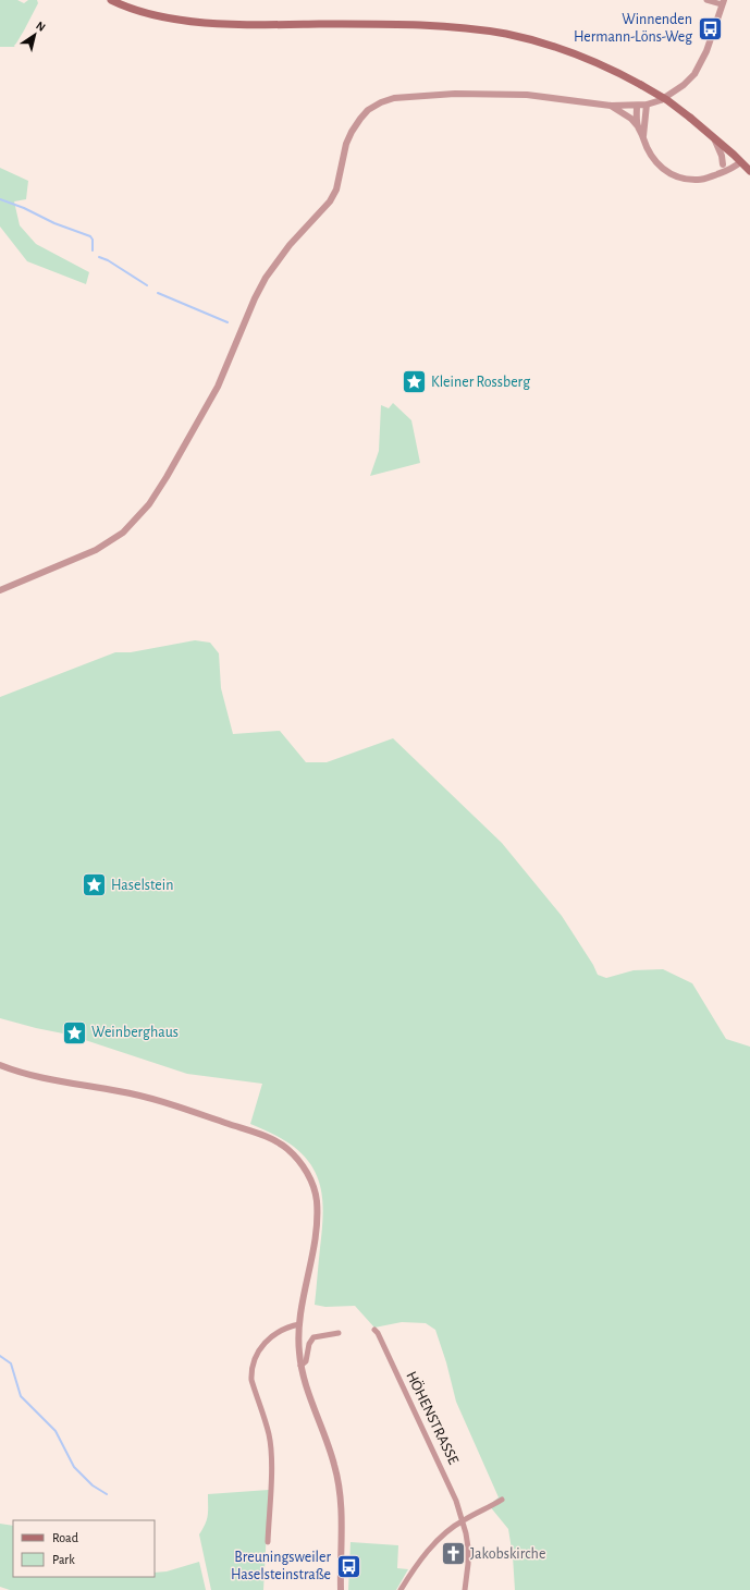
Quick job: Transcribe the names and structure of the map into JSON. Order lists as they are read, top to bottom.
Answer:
{
  "streets": {
    "street": ["HÖHENSTRASSE"]
  },
  "places": {
    "bus stop": ["Winnenden Hermann-Löns-Weg", "Breuningsweiler Haselsteinstraße"],
    "place": ["Kleiner Rossberg", "Haselstein", "Weinberghaus"],
    "church": ["Jakobskirche"]
  },
  "legend": ["Road", "Park"],
  "north": "top right"
}
